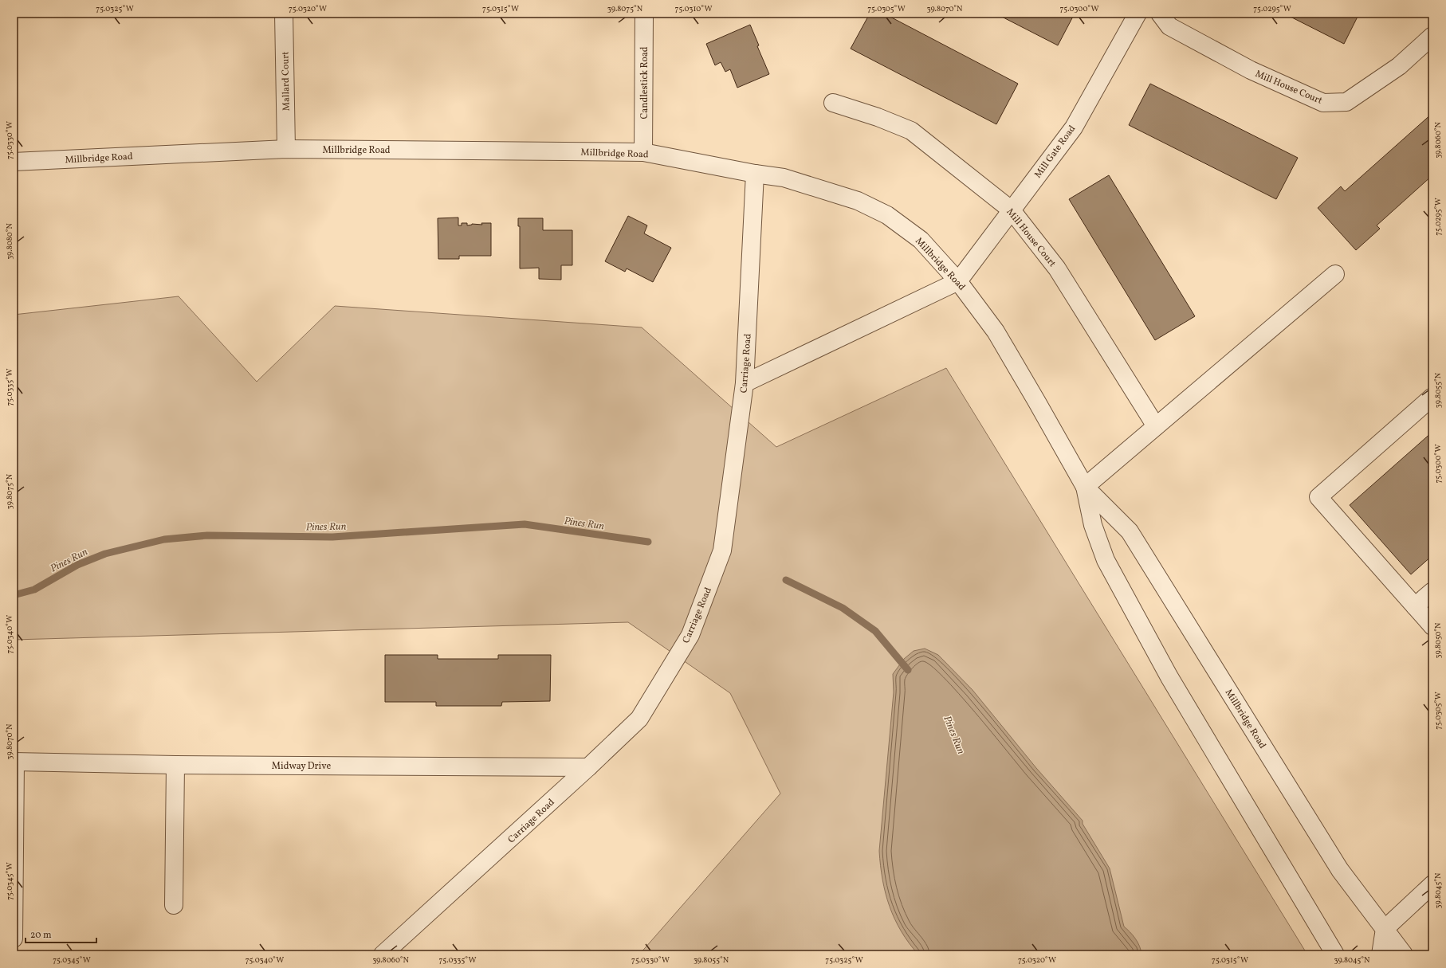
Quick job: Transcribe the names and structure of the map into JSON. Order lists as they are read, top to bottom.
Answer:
{
  "streets": {
    "street": [
      "Mallard Court",
      "Candlestick Road",
      "Mill House Court",
      "Millbridge Road",
      "Mill Gate Road",
      "Carriage Road",
      "Midway Drive"
    ]
  },
  "crossings": [
    ["Mallard Court", "Millbridge Road"],
    ["Candlestick Road", "Millbridge Road"],
    ["Mill House Court", "Mill Gate Road"],
    ["Millbridge Road", "Mill Gate Road"],
    ["Millbridge Road", "Carriage Road"],
    ["Carriage Road", "Midway Drive"]
  ],
  "water": ["Pines Run"],
  "scale_bar": "20 m",
  "coordinates": [
    "75.0325°W",
    "75.0320°W",
    "75.0315°W",
    "39.8075°N",
    "75.0310°W",
    "75.0305°W",
    "39.8070°N",
    "75.0300°W",
    "75.0295°W",
    "39.8060°N",
    "75.0330°W",
    "39.8080°N",
    "75.0335°W",
    "39.8055°N",
    "75.0340°W",
    "39.8050°N",
    "75.0345°W",
    "39.8045°N"
  ]
}
